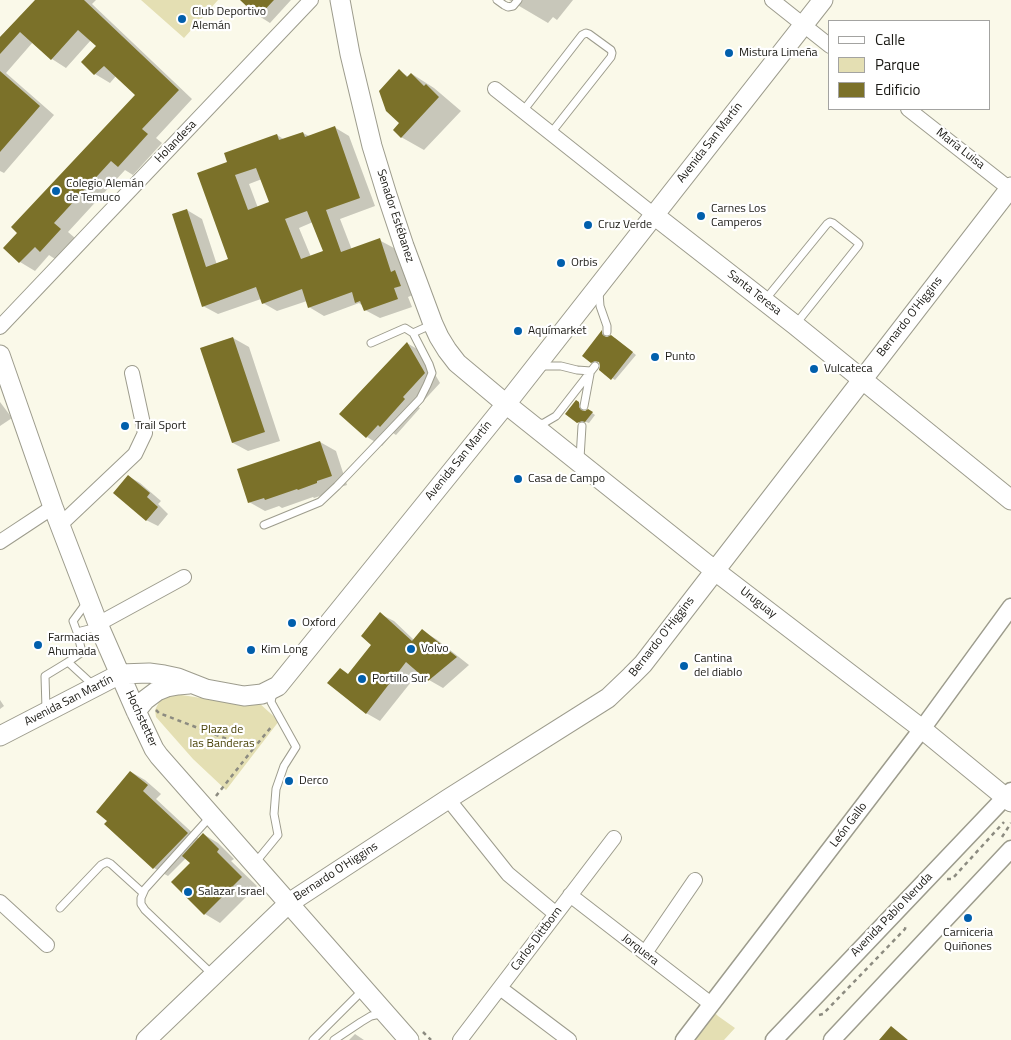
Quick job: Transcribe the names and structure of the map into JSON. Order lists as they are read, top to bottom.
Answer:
{
  "streets": {
    "main road": [
      "Avenida San Martín",
      "Senador Estébanez",
      "Santa Teresa",
      "Bernardo O'Higgins",
      "Uruguay",
      "Hochstetter"
    ],
    "street": [
      "Holandesa",
      "María Luisa",
      "León Gallo",
      "Avenida Pablo Neruda",
      "Carlos Dittborn",
      "Jorquera"
    ]
  },
  "crossings": [
    ["Avenida San Martín", "Senador Estébanez"],
    ["Avenida San Martín", "Santa Teresa"],
    ["Avenida San Martín", "Uruguay"],
    ["Avenida San Martín", "Hochstetter"],
    ["María Luisa", "Bernardo O'Higgins"],
    ["Senador Estébanez", "Uruguay"],
    ["Santa Teresa", "Bernardo O'Higgins"],
    ["Bernardo O'Higgins", "Uruguay"],
    ["Bernardo O'Higgins", "Hochstetter"],
    ["Uruguay", "León Gallo"],
    ["Uruguay", "Avenida Pablo Neruda"],
    ["León Gallo", "Jorquera"],
    ["Carlos Dittborn", "Jorquera"]
  ],
  "parks": ["Plaza de las Banderas"],
  "places": [
    "Club Deportivo Alemán",
    "Mistura Limeña",
    "Colegio Alemán de Temuco",
    "Carnes Los Camperos",
    "Cruz Verde",
    "Orbis",
    "Aquímarket",
    "Punto",
    "Vulcateca",
    "Trail Sport",
    "Casa de Campo",
    "Oxford",
    "Farmacias Ahumada",
    "Volvo",
    "Kim Long",
    "Cantina del diablo",
    "Portillo Sur",
    "Derco",
    "Salazar Israel",
    "Carniceria Quiñones"
  ],
  "legend": ["Calle", "Parque", "Edificio"]
}
